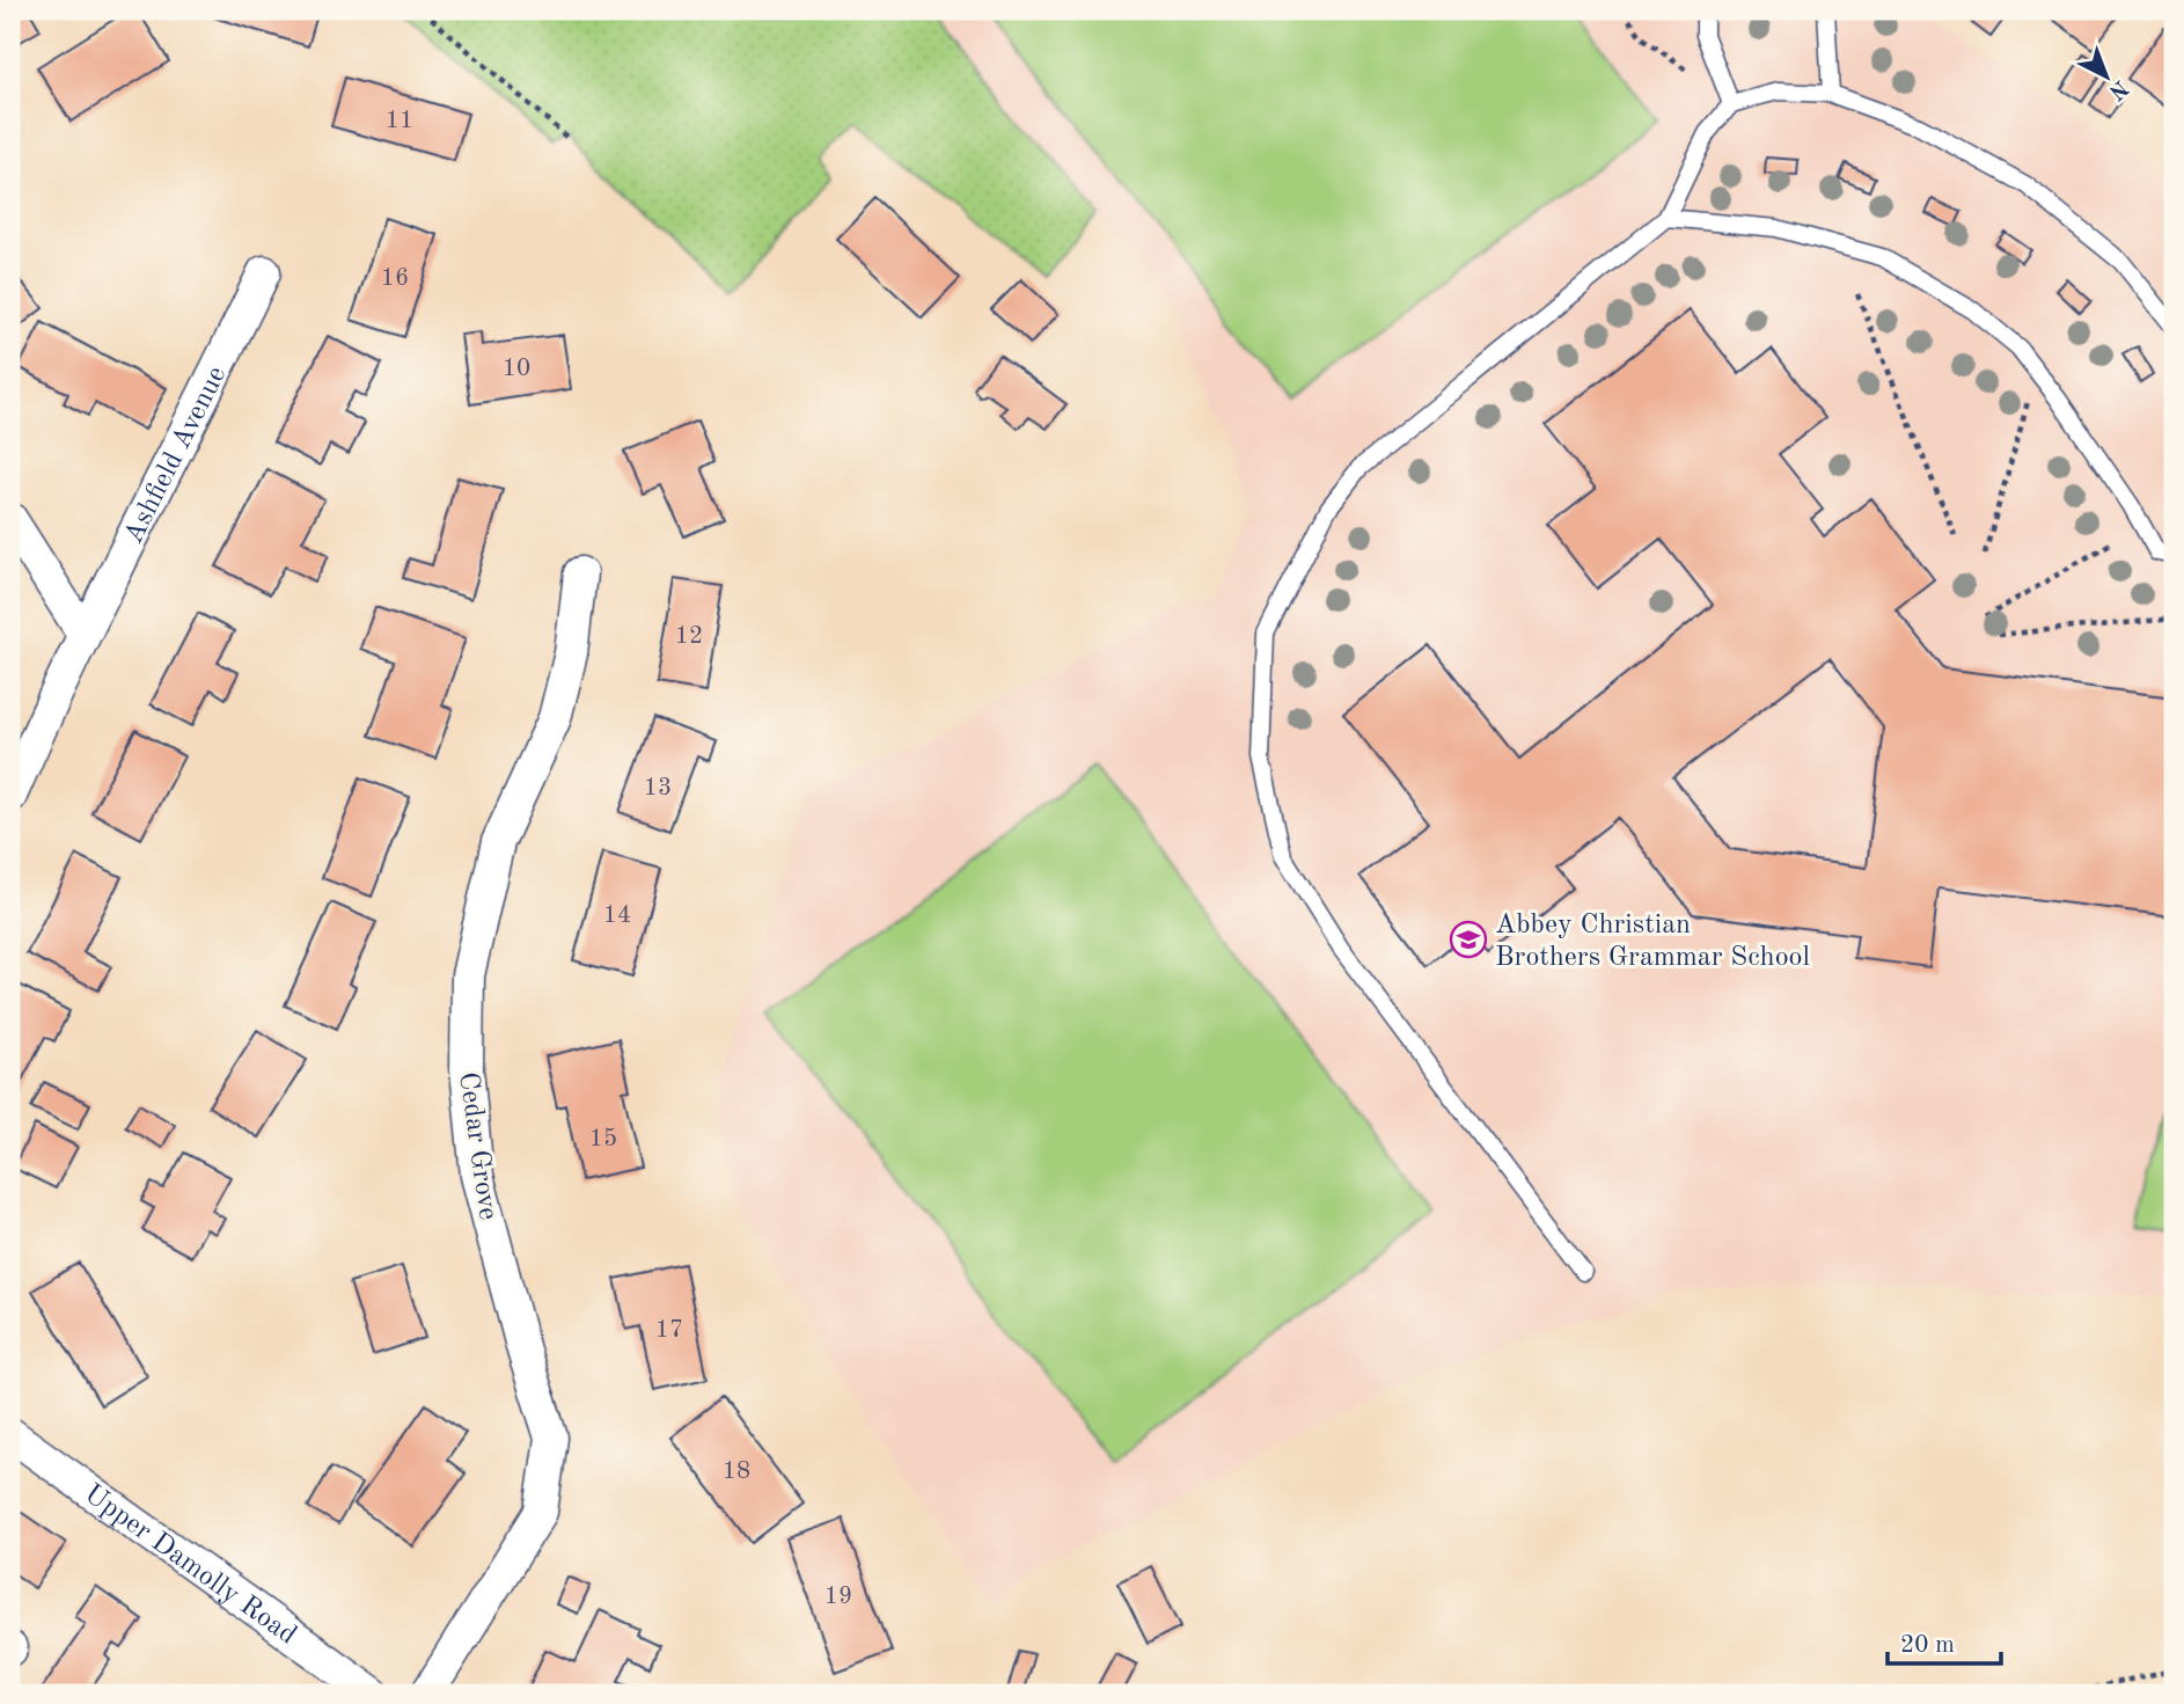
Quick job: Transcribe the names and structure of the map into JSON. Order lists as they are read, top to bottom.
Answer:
{
  "streets": {
    "street": ["Ashfield Avenue", "Cedar Grove", "Upper Damolly Road"]
  },
  "places": {
    "school or university": ["Abbey Christian Brothers Grammar School"]
  },
  "house_numbers": [
    "11",
    "16",
    "10",
    "12",
    "13",
    "14",
    "15",
    "17",
    "18",
    "19"
  ],
  "scale_bar": "20 m",
  "north": "bottom right"
}
